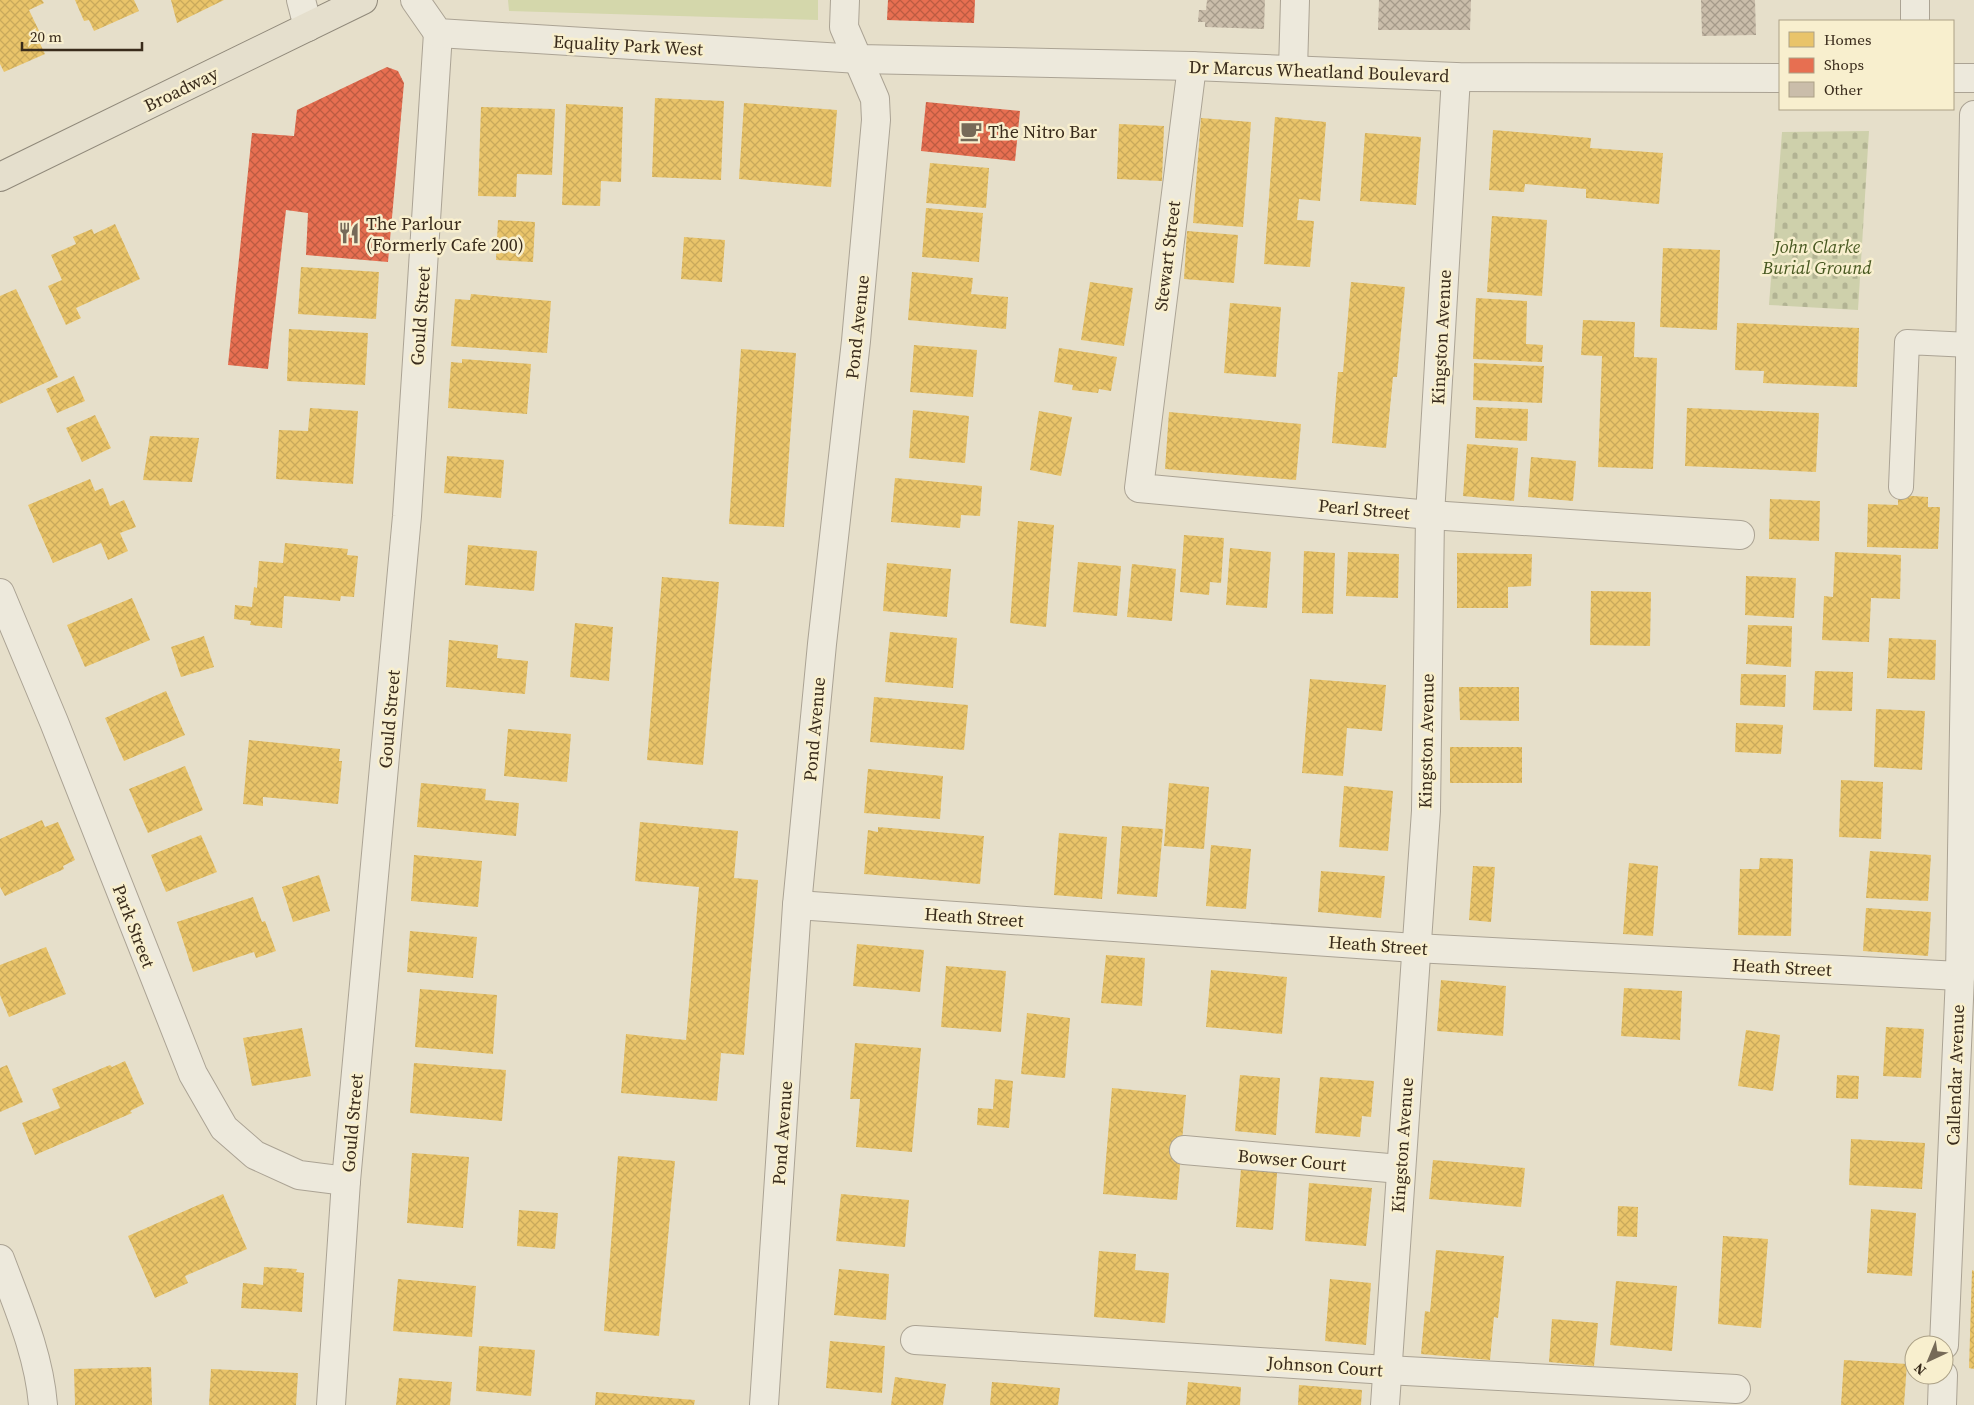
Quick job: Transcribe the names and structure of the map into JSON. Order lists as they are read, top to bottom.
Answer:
{
  "streets": {
    "main road": ["Broadway"],
    "street": [
      "Equality Park West",
      "Dr Marcus Wheatland Boulevard",
      "Stewart Street",
      "Gould Street",
      "Pond Avenue",
      "Kingston Avenue",
      "Pearl Street",
      "Heath Street",
      "Park Street",
      "Callendar Avenue",
      "Bowser Court",
      "Johnson Court"
    ]
  },
  "crossings": [
    ["Equality Park West", "Dr Marcus Wheatland Boulevard"],
    ["Equality Park West", "Gould Street"],
    ["Equality Park West", "Pond Avenue"],
    ["Dr Marcus Wheatland Boulevard", "Stewart Street"],
    ["Dr Marcus Wheatland Boulevard", "Pond Avenue"],
    ["Dr Marcus Wheatland Boulevard", "Kingston Avenue"],
    ["Stewart Street", "Pearl Street"],
    ["Gould Street", "Park Street"],
    ["Pond Avenue", "Heath Street"],
    ["Kingston Avenue", "Pearl Street"],
    ["Kingston Avenue", "Heath Street"],
    ["Kingston Avenue", "Bowser Court"],
    ["Kingston Avenue", "Johnson Court"],
    ["Heath Street", "Callendar Avenue"]
  ],
  "parks": ["John Clarke Burial Ground"],
  "places": {
    "cafe": ["The Nitro Bar"],
    "restaurant": ["The Parlour (Formerly Cafe 200)"]
  },
  "legend": ["Homes", "Shops", "Other"],
  "scale_bar": "20 m",
  "north": "bottom left"
}
